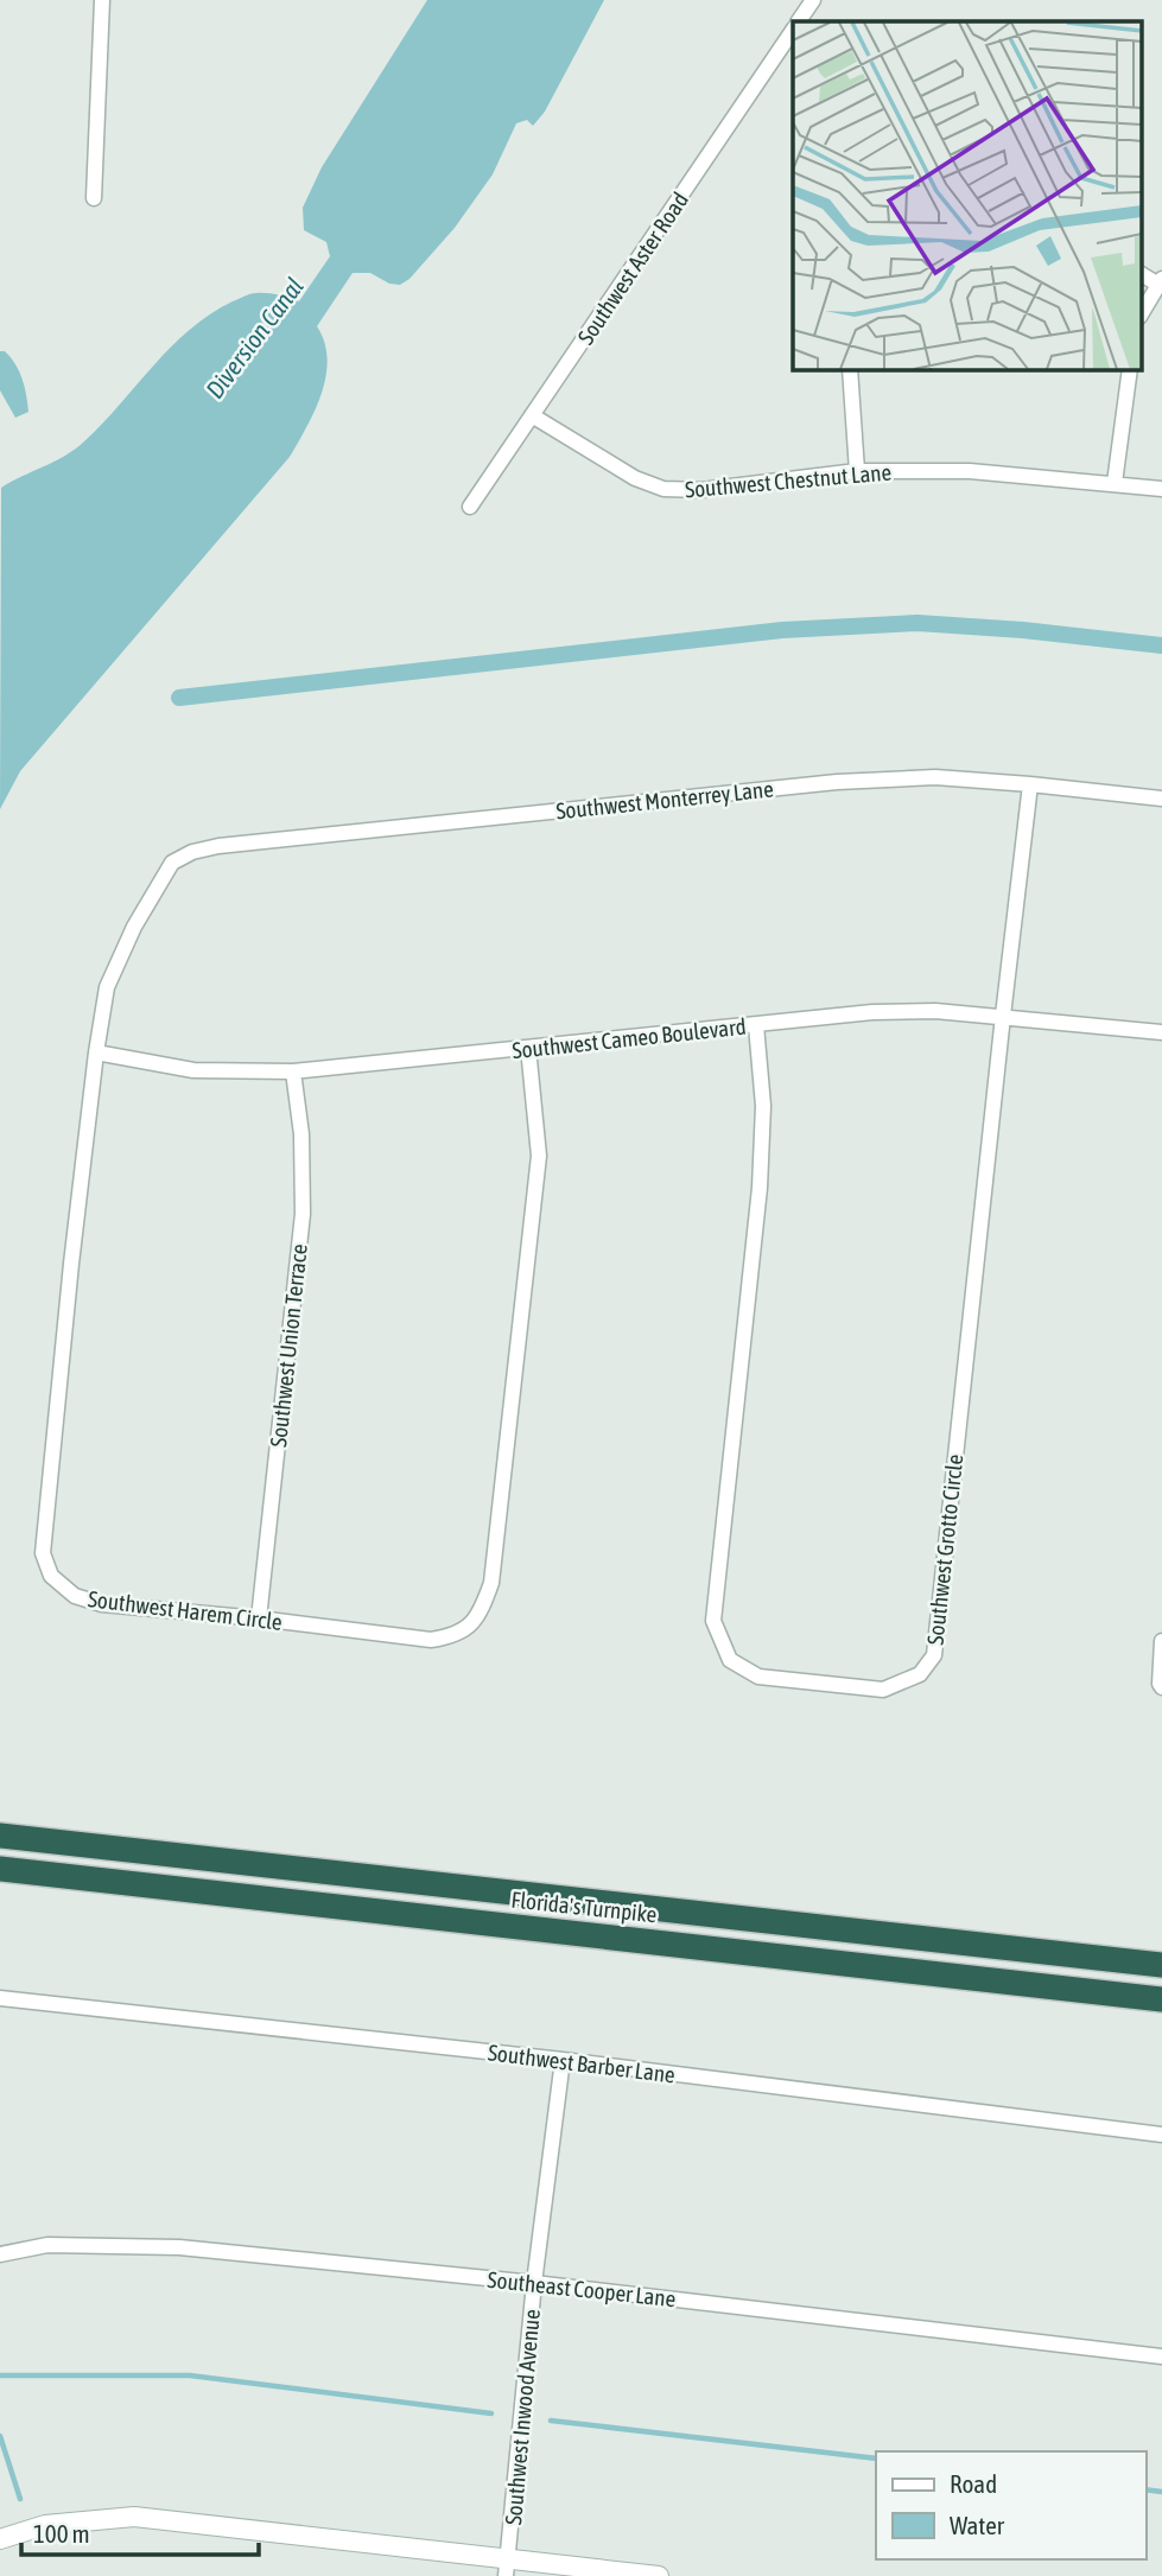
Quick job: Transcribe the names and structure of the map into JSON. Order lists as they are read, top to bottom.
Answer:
{
  "streets": {
    "highway": ["Florida's Turnpike"],
    "street": [
      "Southwest Aster Road",
      "Southwest Chestnut Lane",
      "Southwest Monterrey Lane",
      "Southwest Cameo Boulevard",
      "Southwest Union Terrace",
      "Southwest Grotto Circle",
      "Southwest Harem Circle",
      "Southwest Barber Lane",
      "Southeast Cooper Lane",
      "Southwest Inwood Avenue"
    ]
  },
  "crossings": [
    ["Southwest Aster Road", "Southwest Chestnut Lane"],
    ["Southwest Monterrey Lane", "Southwest Grotto Circle"],
    ["Southwest Monterrey Lane", "Southwest Harem Circle"],
    ["Southwest Cameo Boulevard", "Southwest Union Terrace"],
    ["Southwest Cameo Boulevard", "Southwest Grotto Circle"],
    ["Southwest Cameo Boulevard", "Southwest Harem Circle"],
    ["Southwest Union Terrace", "Southwest Harem Circle"],
    ["Southwest Barber Lane", "Southwest Inwood Avenue"],
    ["Southeast Cooper Lane", "Southwest Inwood Avenue"]
  ],
  "water": ["Diversion Canal"],
  "legend": ["Road", "Water"],
  "scale_bar": "100 m"
}
